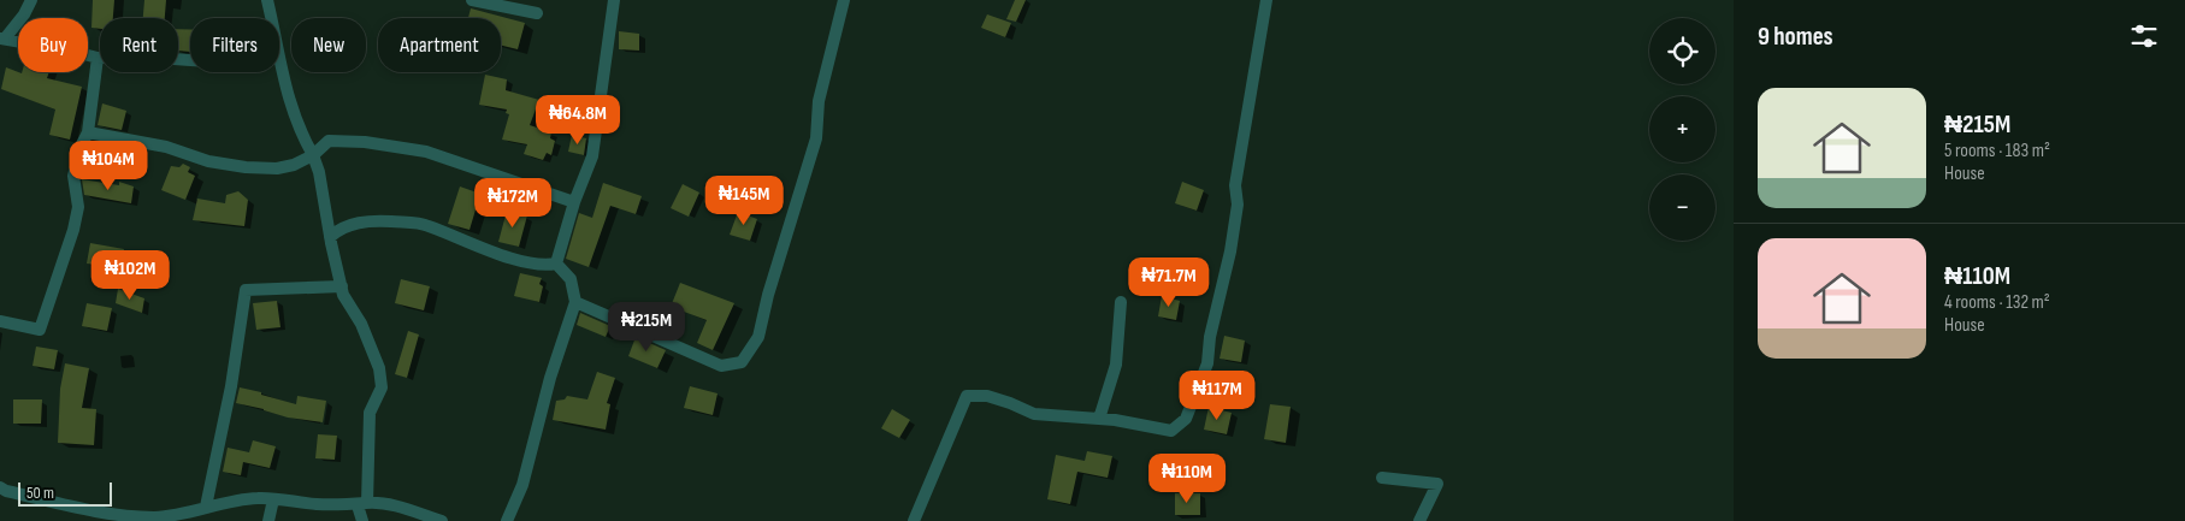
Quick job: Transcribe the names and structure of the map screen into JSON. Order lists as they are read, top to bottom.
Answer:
{
  "scale_bar": "50 m",
  "page": {
    "heading": "9 homes",
    "map_buttons": ["+", "−"],
    "chip": [
      "Buy",
      "Rent",
      "Filters",
      "New",
      "Apartment"
    ],
    "list": [
      {
        "name": "₦215M",
        "note": "5 rooms · 183 m² · House"
      },
      {
        "name": "₦110M",
        "note": "4 rooms · 132 m² · House"
      }
    ],
    "price": [
      "₦64.8M",
      "₦104M",
      "₦145M",
      "₦172M",
      "₦102M",
      "₦71.7M",
      "₦215M",
      "₦117M",
      "₦110M"
    ],
    "scale": "50 m"
  }
}
